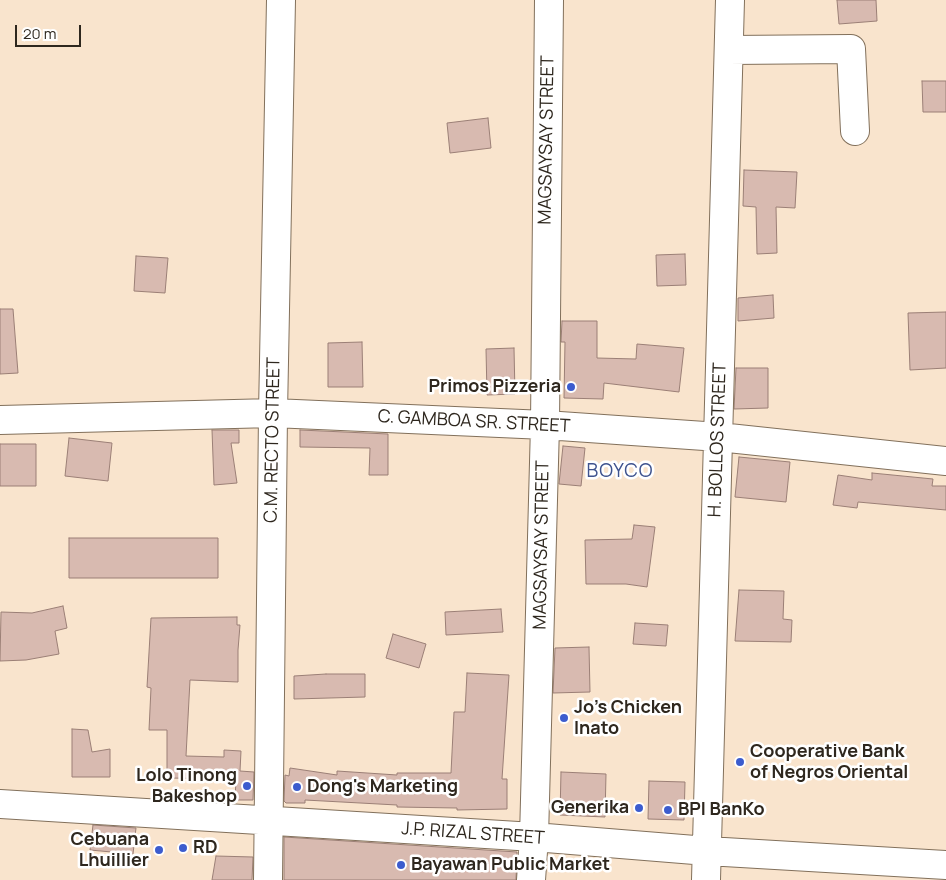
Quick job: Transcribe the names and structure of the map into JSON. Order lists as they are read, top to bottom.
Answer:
{
  "streets": {
    "street": [
      "MAGSAYSAY STREET",
      "C. GAMBOA SR. STREET",
      "C.M. RECTO STREET",
      "H. BOLLOS STREET",
      "J.P. RIZAL STREET"
    ]
  },
  "crossings": [
    ["MAGSAYSAY STREET", "C. GAMBOA SR. STREET"],
    ["MAGSAYSAY STREET", "J.P. RIZAL STREET"],
    ["C. GAMBOA SR. STREET", "C.M. RECTO STREET"],
    ["C. GAMBOA SR. STREET", "H. BOLLOS STREET"],
    ["C.M. RECTO STREET", "J.P. RIZAL STREET"],
    ["H. BOLLOS STREET", "J.P. RIZAL STREET"]
  ],
  "districts": ["BOYCO"],
  "places": [
    "Primos Pizzeria",
    "Jo’s Chicken Inato",
    "Cooperative Bank of Negros Oriental",
    "Lolo Tinong Bakeshop",
    "Dong's Marketing",
    "Generika",
    "BPI BanKo",
    "RD",
    "Cebuana Lhuillier",
    "Bayawan Public Market"
  ],
  "scale_bar": "20 m"
}
